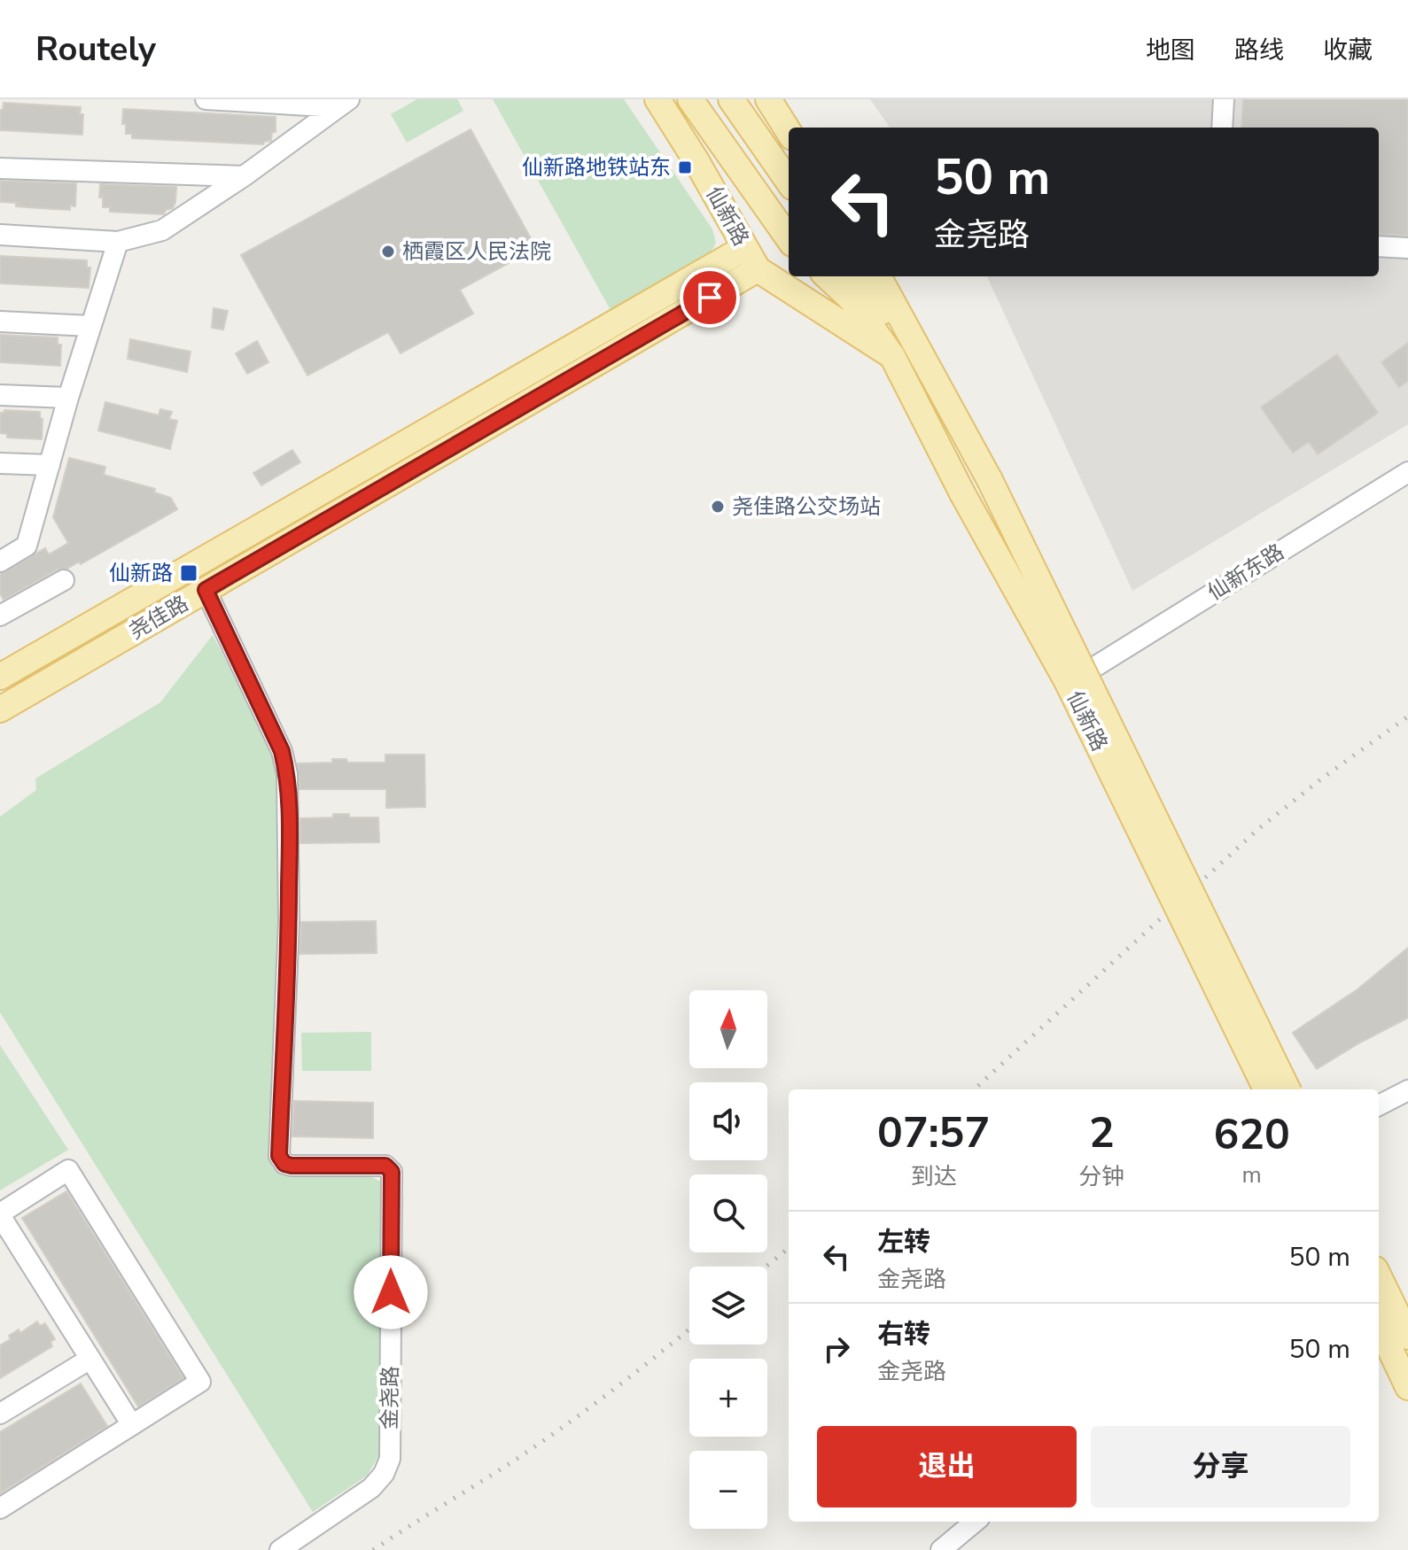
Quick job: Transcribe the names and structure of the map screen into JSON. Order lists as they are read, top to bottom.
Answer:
{
  "streets": {
    "main road": ["仙新路", "尧佳路"],
    "street": ["仙新东路", "金尧路"]
  },
  "crossings": [
    ["仙新路", "仙新东路"],
    ["仙新路", "尧佳路"],
    ["尧佳路", "金尧路"]
  ],
  "places": {
    "transit": ["仙新路地铁站东", "仙新路"],
    "other": ["栖霞区人民法院", "尧佳路公交场站"]
  },
  "north": "top",
  "page": {
    "header": "Routely",
    "nav": ["地图", "路线", "收藏"],
    "turn": ["50 m", "金尧路"],
    "map_buttons": ["+", "−"],
    "eta": [
      "07:57",
      "到达",
      "2",
      "分钟",
      "620",
      "m"
    ],
    "list": [
      {
        "name": "左转",
        "note": "金尧路",
        "value": "50 m"
      },
      {
        "name": "右转",
        "note": "金尧路",
        "value": "50 m"
      }
    ],
    "buttons": ["退出", "分享"]
  }
}
